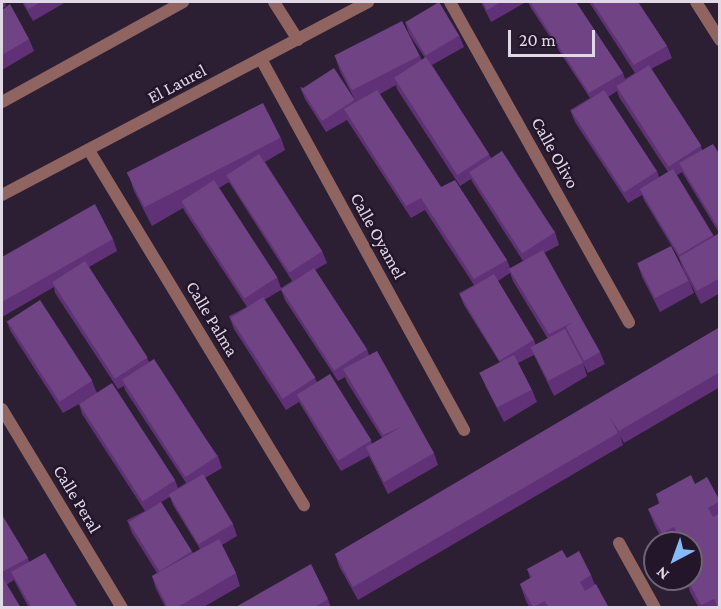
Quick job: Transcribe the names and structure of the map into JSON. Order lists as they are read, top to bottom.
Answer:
{
  "streets": {
    "street": [
      "El Laurel",
      "Calle Olivo",
      "Calle Oyamel",
      "Calle Palma",
      "Calle Peral"
    ]
  },
  "crossings": [
    ["El Laurel", "Calle Oyamel"],
    ["El Laurel", "Calle Palma"]
  ],
  "scale_bar": "20 m",
  "north": "bottom left"
}
